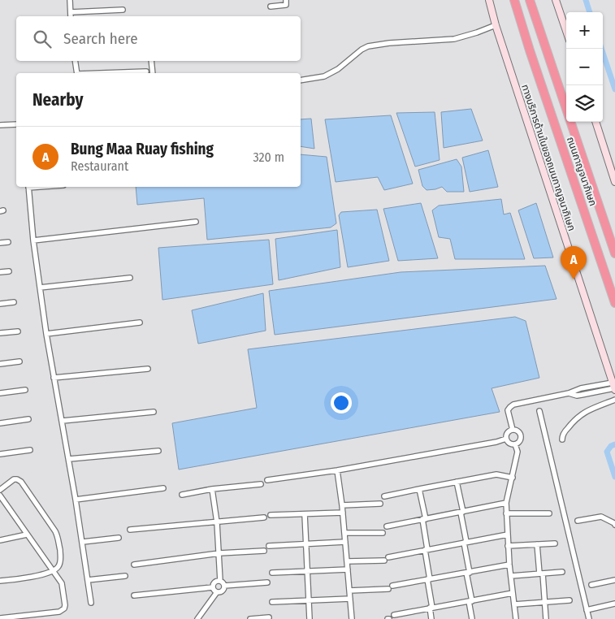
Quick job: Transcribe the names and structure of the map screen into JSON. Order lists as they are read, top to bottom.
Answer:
{
  "streets": {
    "highway": ["ถนนกาญจนาภิเษก"],
    "main road": ["ทางบริการด้านในของถนนกาญจนาภิเษก"]
  },
  "page": {
    "map_buttons": ["+", "−"],
    "search": "Search here",
    "heading": "Nearby",
    "list": [
      {
        "mark": "A",
        "name": "Bung Maa Ruay fishing",
        "note": "Restaurant",
        "value": "320 m"
      }
    ],
    "pins": "A"
  }
}
